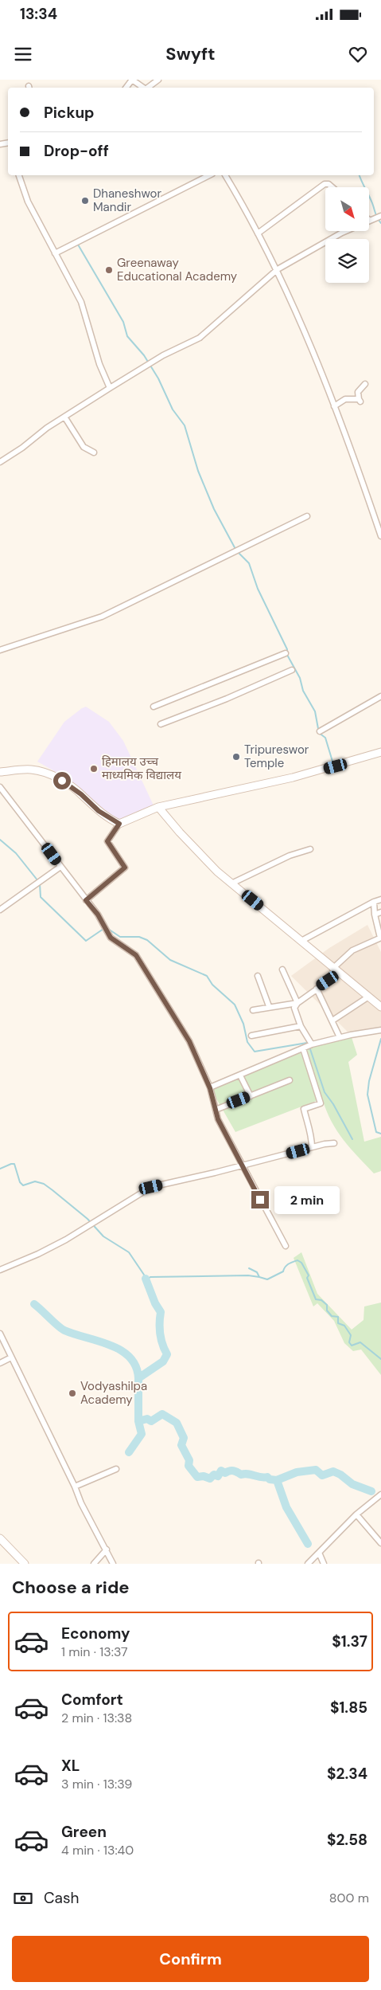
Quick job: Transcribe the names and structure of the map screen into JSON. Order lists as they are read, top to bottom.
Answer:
{
  "places": [
    "Dhaneshwor Mandir",
    "Greenaway Educational Academy",
    "Tripureswor Temple",
    "हिमालय उच्च माध्यमिक विद्यालय",
    "Vodyashilpa Academy"
  ],
  "north": "bottom right",
  "page": {
    "status": "13:34",
    "header": "Swyft",
    "banner": ["Pickup", "Drop-off"],
    "bubble": "2 min",
    "heading": "Choose a ride",
    "list": [
      {
        "name": "Economy",
        "note": "1 min · 13:37",
        "value": "$1.37"
      },
      {
        "name": "Comfort",
        "note": "2 min · 13:38",
        "value": "$1.85"
      },
      {
        "name": "XL",
        "note": "3 min · 13:39",
        "value": "$2.34"
      },
      {
        "name": "Green",
        "note": "4 min · 13:40",
        "value": "$2.58"
      }
    ],
    "pay": ["Cash", "800 m"],
    "buttons": "Confirm"
  }
}
